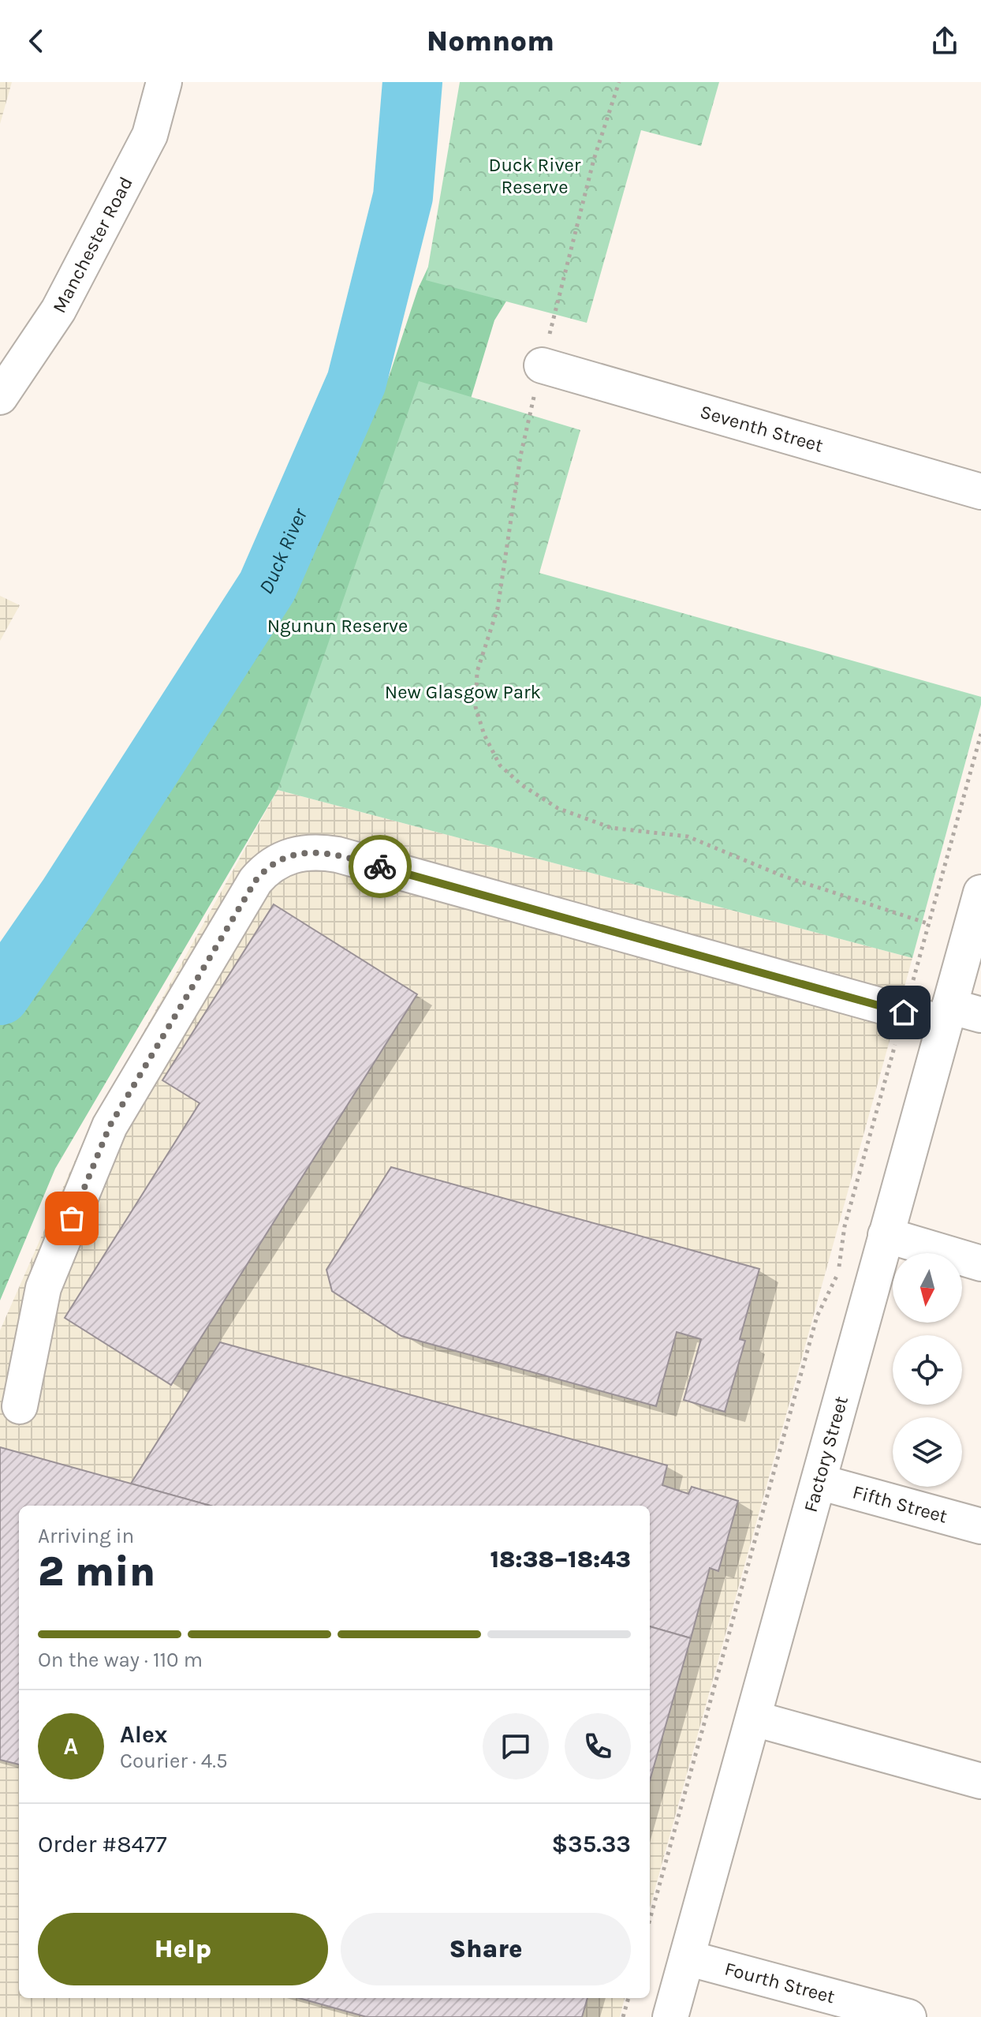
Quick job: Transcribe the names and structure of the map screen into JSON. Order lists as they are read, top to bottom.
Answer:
{
  "streets": {
    "street": [
      "Manchester Road",
      "Seventh Street",
      "Factory Street",
      "Fifth Street",
      "Fourth Street"
    ]
  },
  "crossings": [
    ["Factory Street", "Fifth Street"],
    ["Factory Street", "Fourth Street"]
  ],
  "water": ["Duck River"],
  "parks": ["Duck River Reserve", "Ngunun Reserve", "New Glasgow Park"],
  "north": "bottom",
  "page": {
    "header": "Nomnom",
    "heading": ["2 min", "Arriving in", "18:38–18:43"],
    "panel": [
      "Alex",
      "Courier · 4.5",
      "Order #8477",
      "$35.33"
    ],
    "bar": "On the way · 110 m",
    "round": "A",
    "buttons": ["Help", "Share"]
  }
}
